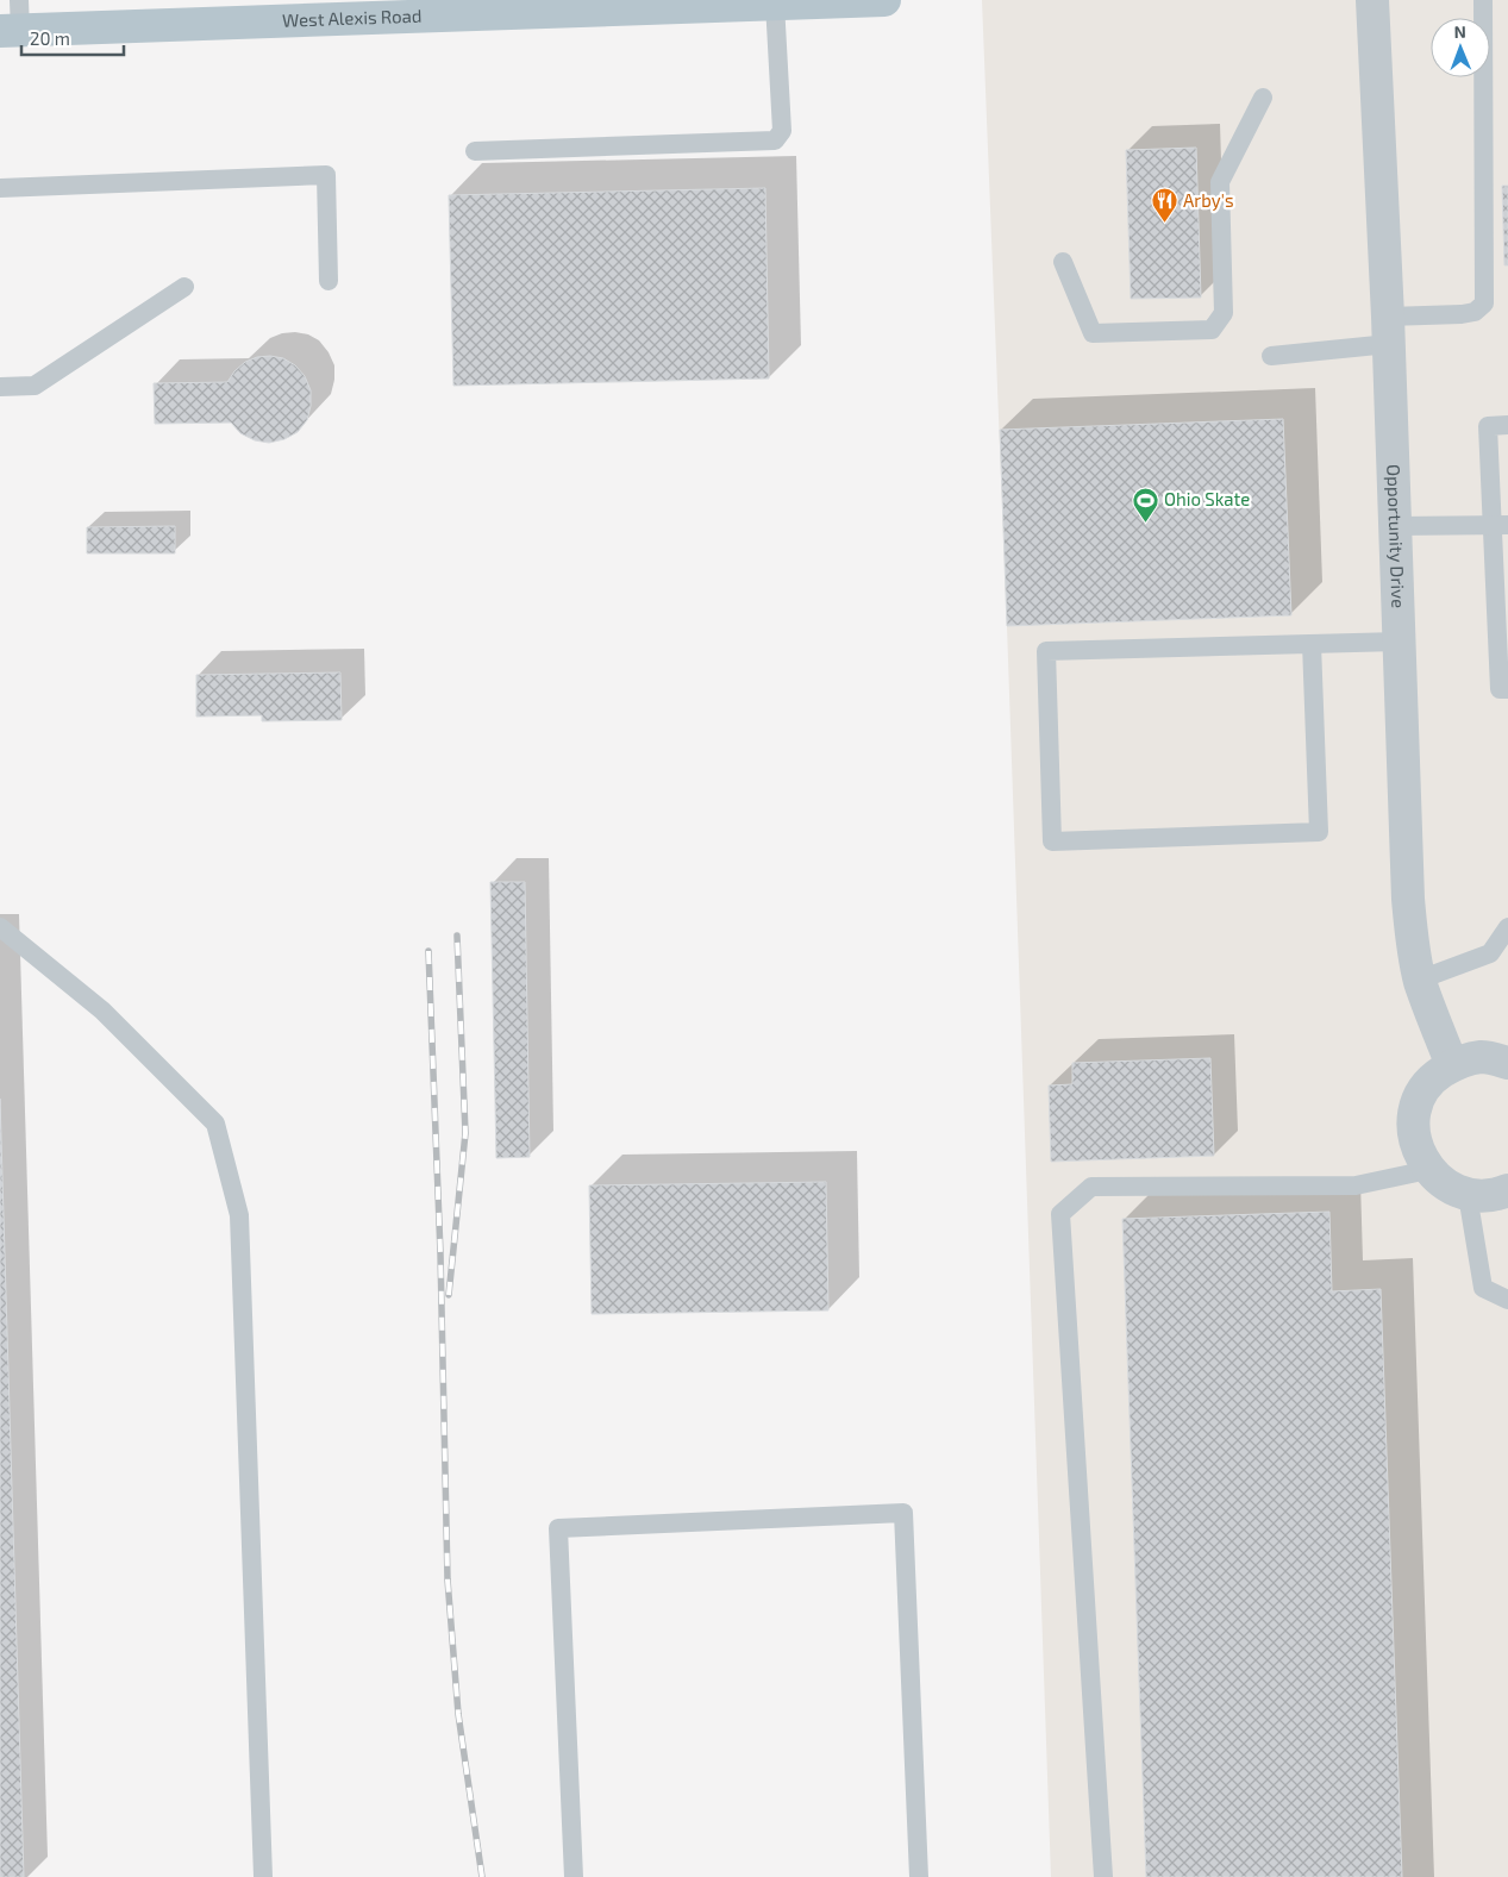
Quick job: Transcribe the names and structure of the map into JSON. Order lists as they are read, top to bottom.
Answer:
{
  "streets": {
    "main road": ["West Alexis Road"],
    "street": ["Opportunity Drive"]
  },
  "places": {
    "restaurant": ["Arby's"],
    "sports": ["Ohio Skate"]
  },
  "scale_bar": "20 m",
  "north": "top"
}
